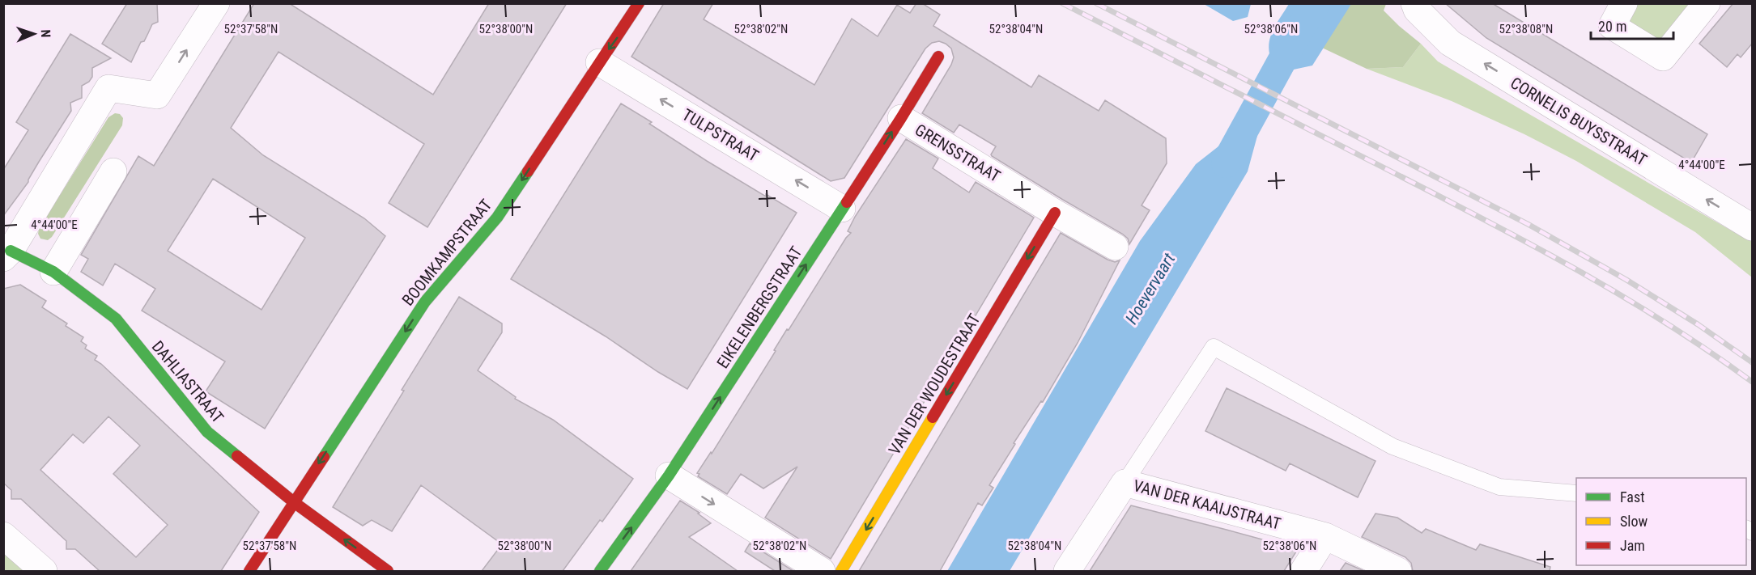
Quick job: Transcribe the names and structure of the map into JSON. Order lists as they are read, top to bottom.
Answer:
{
  "streets": {
    "street": [
      "CORNELIS BUYSSTRAAT",
      "TULPSTRAAT",
      "GRENSSTRAAT",
      "BOOMKAMPSTRAAT",
      "EIKELENBERGSTRAAT",
      "DAHLIASTRAAT",
      "VAN DER WOUDESTRAAT",
      "VAN DER KAAIJSTRAAT"
    ]
  },
  "crossings": [
    ["TULPSTRAAT", "BOOMKAMPSTRAAT"],
    ["TULPSTRAAT", "EIKELENBERGSTRAAT"],
    ["GRENSSTRAAT", "EIKELENBERGSTRAAT"],
    ["GRENSSTRAAT", "VAN DER WOUDESTRAAT"],
    ["BOOMKAMPSTRAAT", "DAHLIASTRAAT"]
  ],
  "one_way": [
    "CORNELIS BUYSSTRAAT",
    "TULPSTRAAT",
    "BOOMKAMPSTRAAT",
    "EIKELENBERGSTRAAT",
    "VAN DER WOUDESTRAAT"
  ],
  "water": ["Hoevervaart"],
  "legend": ["Fast", "Slow", "Jam"],
  "scale_bar": "20 m",
  "north": "right",
  "coordinates": [
    "52°37'58\"N",
    "52°38'00\"N",
    "52°38'02\"N",
    "52°38'04\"N",
    "52°38'06\"N",
    "52°38'08\"N",
    "4°44'00\"E"
  ]
}
